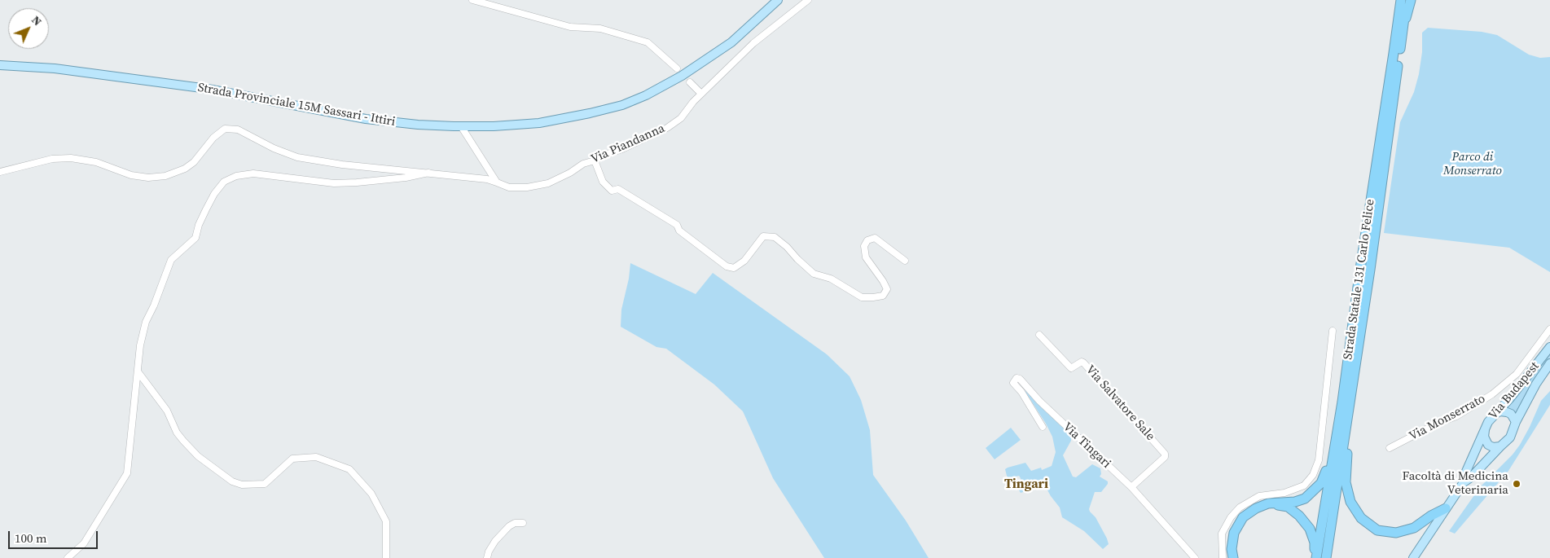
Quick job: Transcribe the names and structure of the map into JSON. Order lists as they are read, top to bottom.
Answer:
{
  "streets": {
    "highway": ["Strada Statale 131 Carlo Felice"],
    "main road": ["Strada Provinciale 15M Sassari - Ittiri", "Via Budapest"],
    "street": [
      "Via Piandanna",
      "Via Salvatore Sale",
      "Via Monserrato",
      "Via Tingari"
    ]
  },
  "crossings": [
    ["Via Salvatore Sale", "Via Tingari"]
  ],
  "districts": ["Tingari"],
  "parks": ["Parco di Monserrato"],
  "places": ["Facoltà di Medicina Veterinaria"],
  "scale_bar": "100 m",
  "north": "top right"
}
